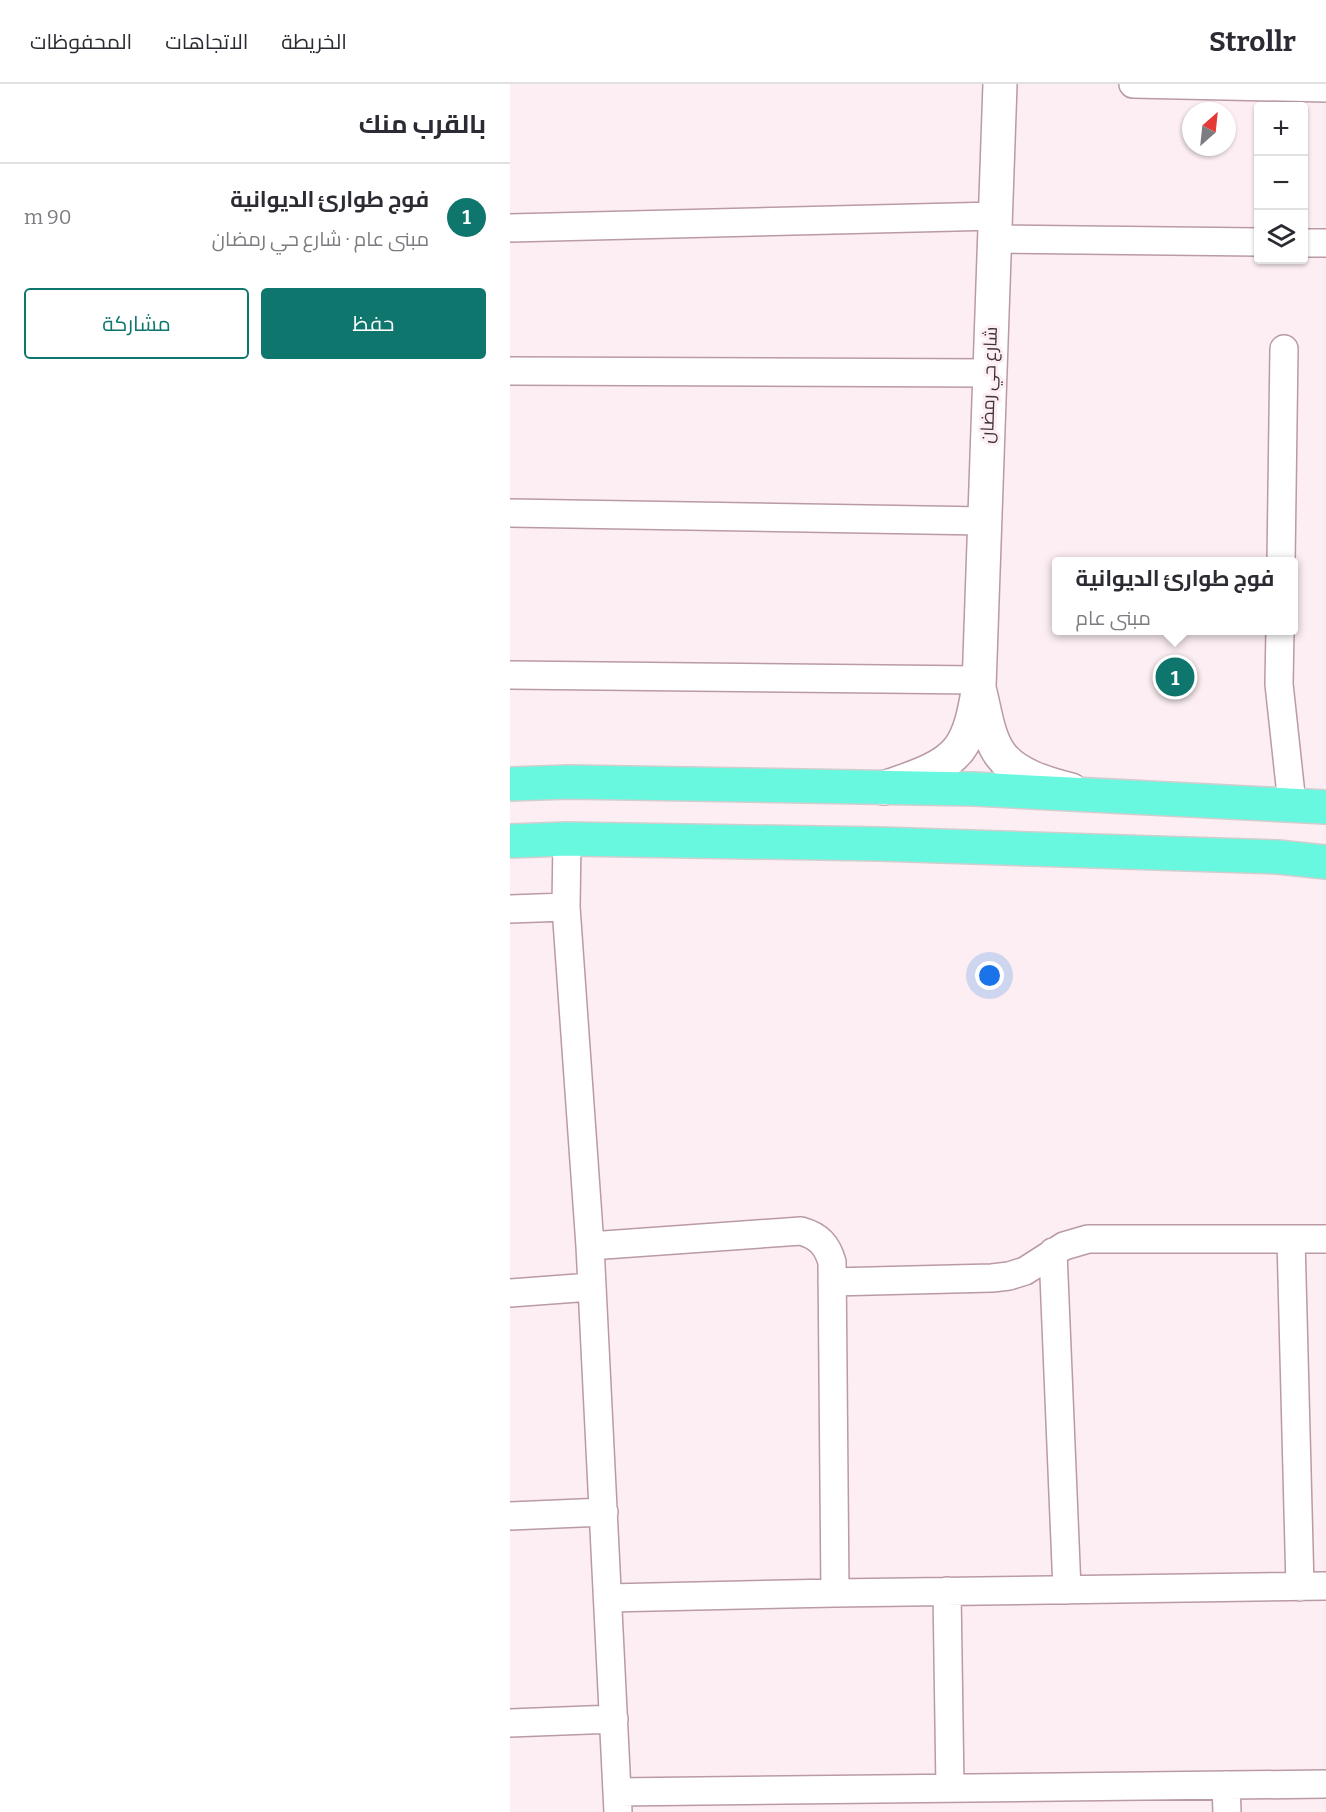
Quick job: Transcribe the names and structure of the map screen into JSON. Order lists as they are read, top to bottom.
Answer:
{
  "streets": {
    "street": ["شارع حي رمضان"]
  },
  "north": "top right",
  "page": {
    "header": "Strollr",
    "nav": ["الخريطة", "الاتجاهات", "المحفوظات"],
    "heading": "بالقرب منك",
    "map_buttons": ["+", "−"],
    "list": [
      {
        "mark": "1",
        "name": "فوج طوارئ الديوانية",
        "note": "مبنى عام · شارع حي رمضان",
        "value": "90 m"
      }
    ],
    "buttons": ["حفظ", "مشاركة"],
    "popup": ["فوج طوارئ الديوانية", "مبنى عام"],
    "pins": "1"
  }
}
